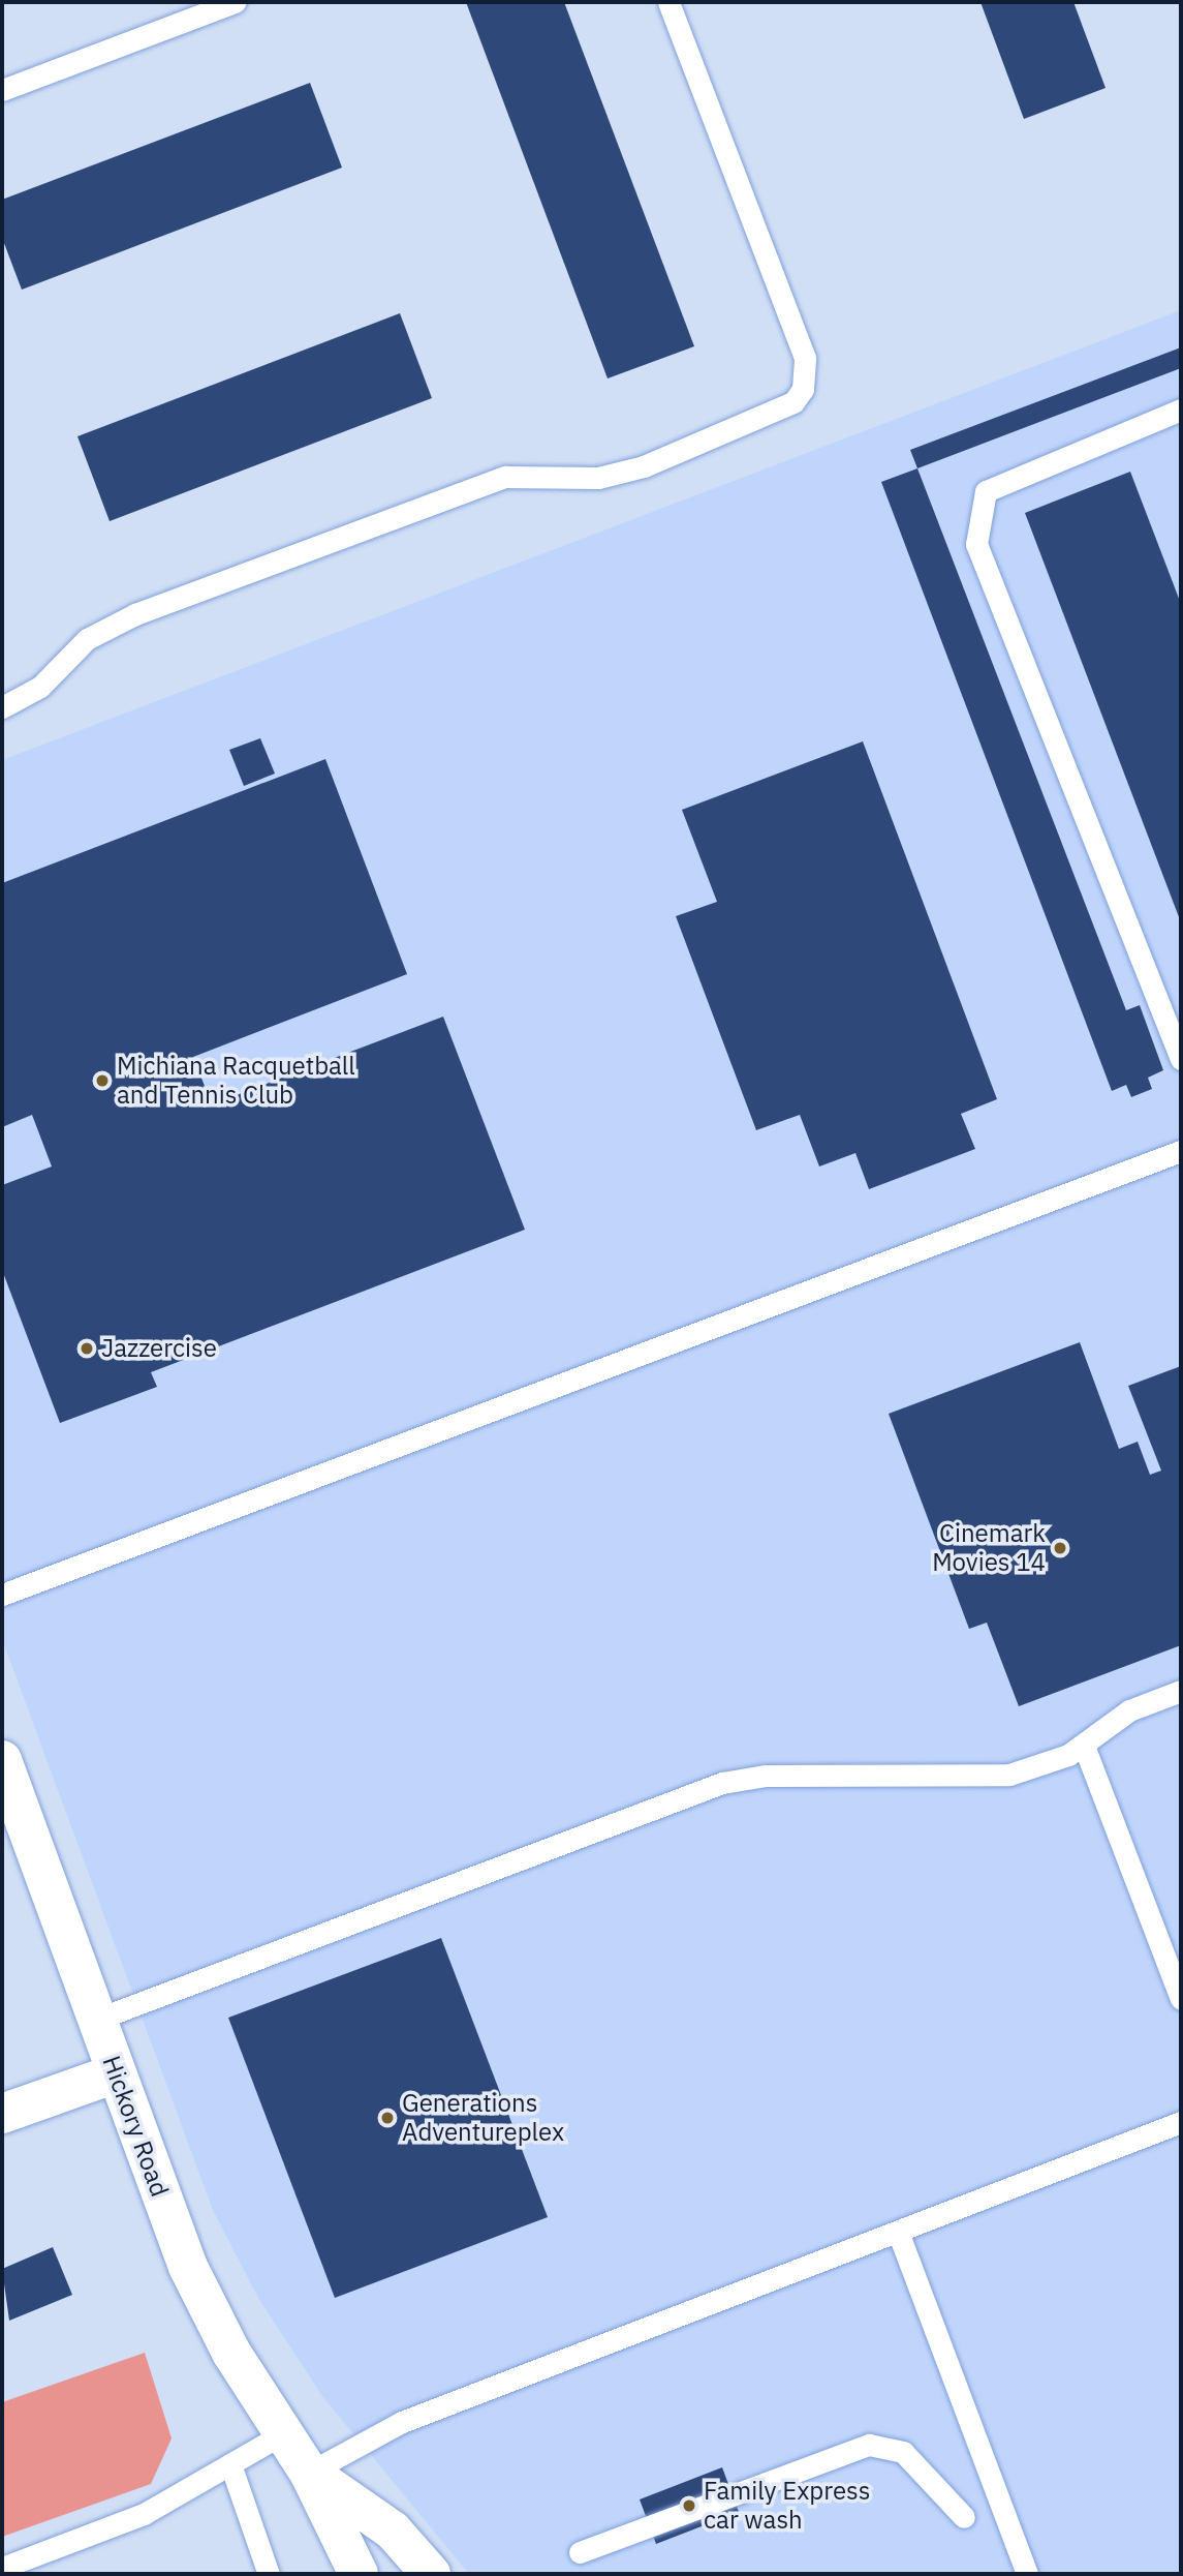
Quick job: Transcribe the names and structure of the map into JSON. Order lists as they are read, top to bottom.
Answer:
{
  "streets": {
    "street": ["Hickory Road"]
  },
  "places": [
    "Michiana Racquetball and Tennis Club",
    "Jazzercise",
    "Cinemark Movies 14",
    "Generations Adventureplex",
    "Family Express car wash"
  ]
}
